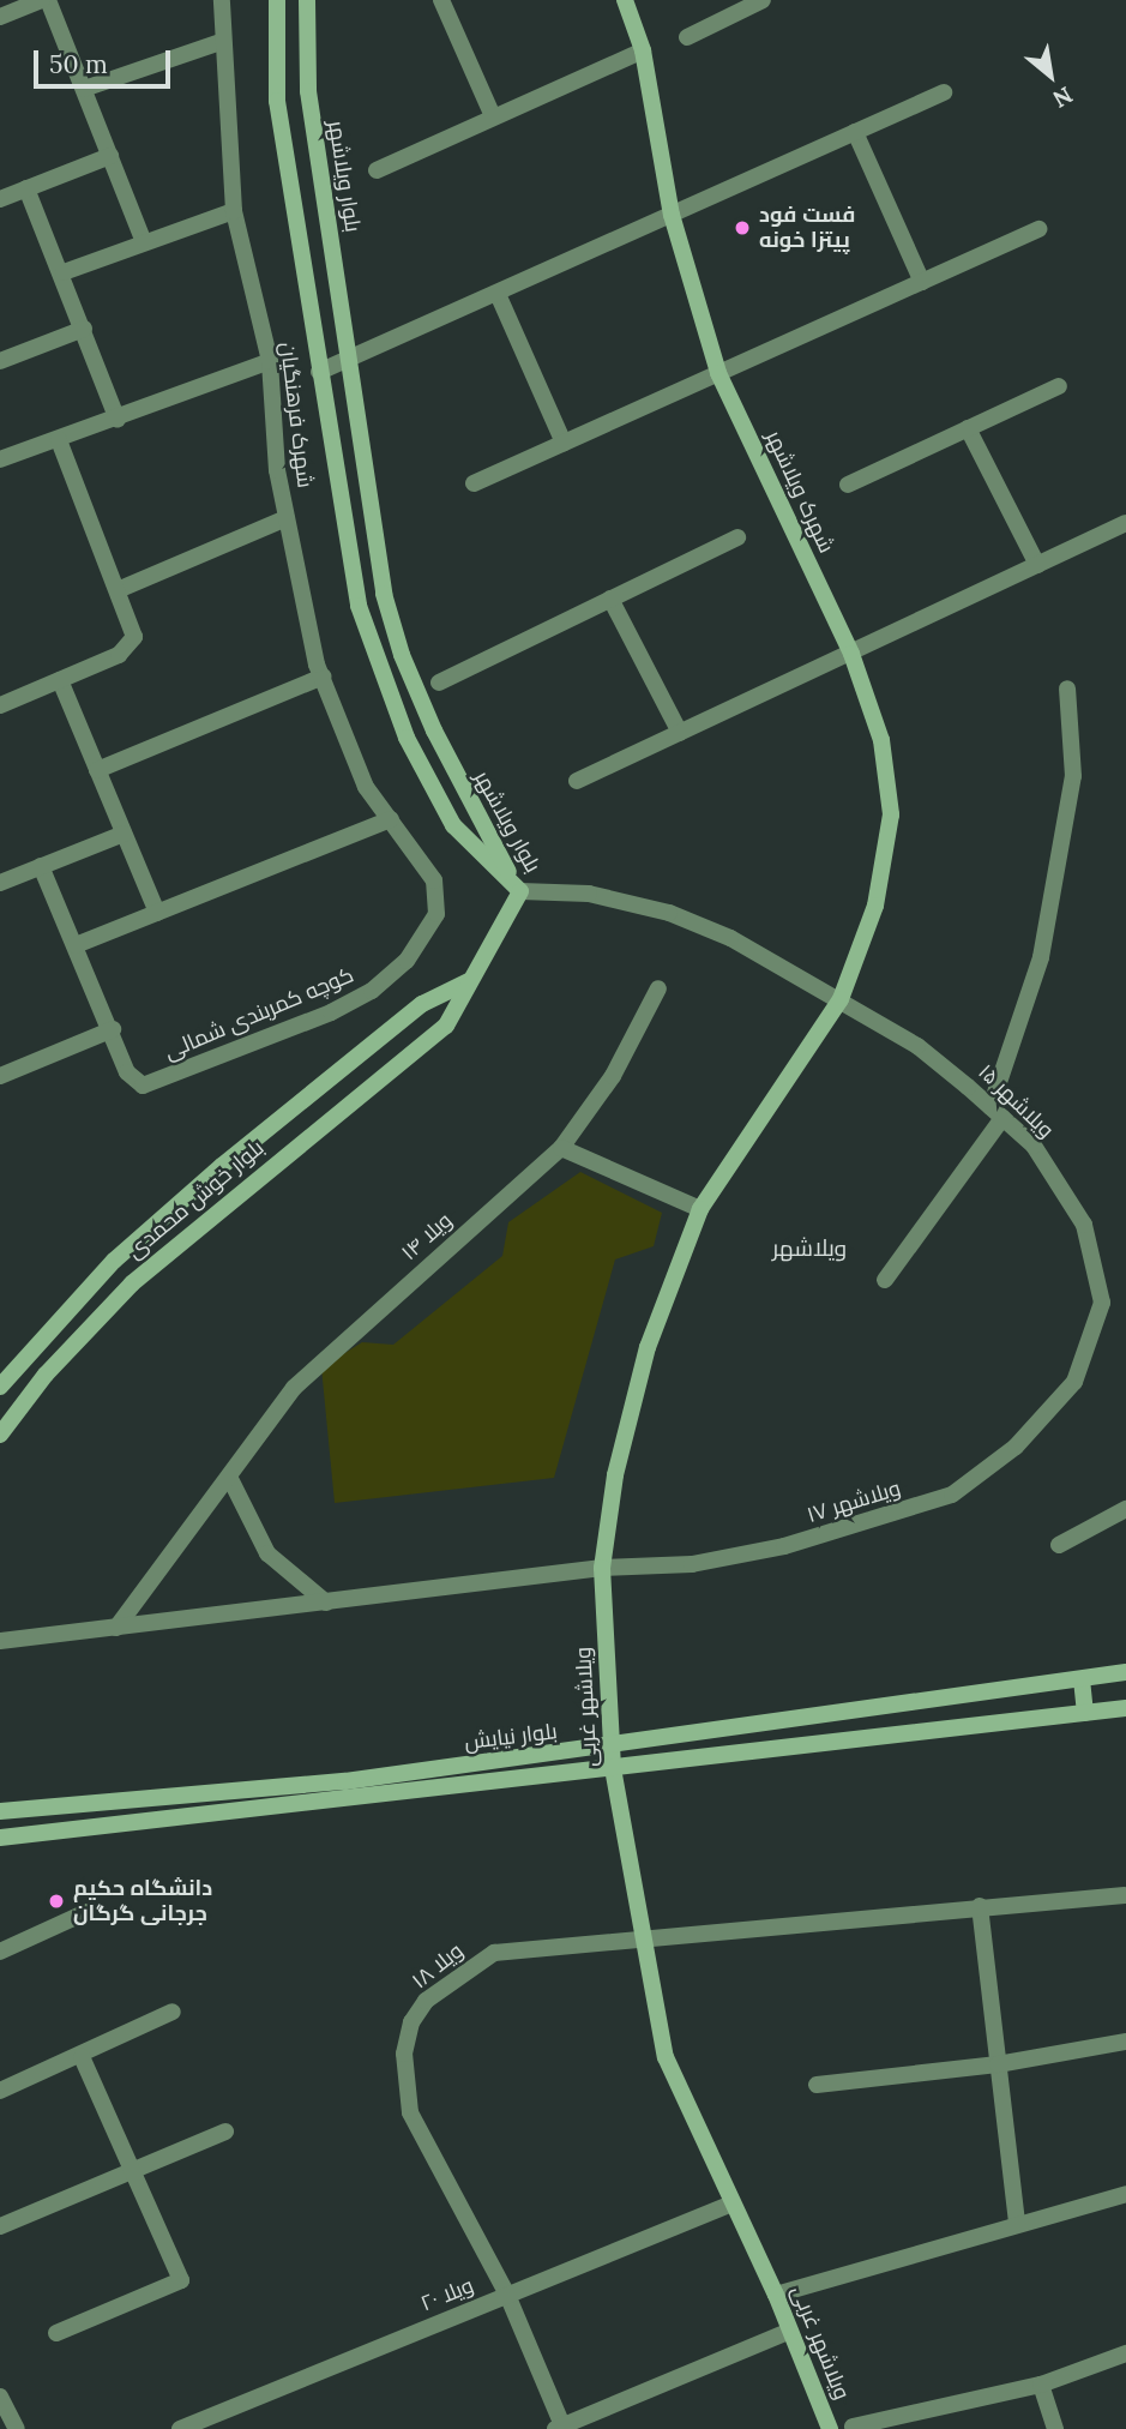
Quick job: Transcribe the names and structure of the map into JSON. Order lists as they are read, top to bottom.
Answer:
{
  "streets": {
    "street": [
      "بلوار ویلاشهر",
      "شهرک فرهنگیان",
      "شهرک ویلاشهر",
      "کوچه کمربندی شمالی",
      "ویلاشهر ۱۵",
      "بلوار خوش محمدی",
      "۱۴ ویلا",
      "ویلاشهر ۱۷",
      "ویلاشهر غربی",
      "بلوار نیایش",
      "ویلا ۱۸",
      "ویلا ۲۰"
    ]
  },
  "crossings": [
    ["بلوار ویلاشهر", "ویلاشهر ۱۵"],
    ["شهرک فرهنگیان", "کوچه کمربندی شمالی"],
    ["شهرک ویلاشهر", "ویلاشهر ۱۵"],
    ["شهرک ویلاشهر", "ویلاشهر غربی"],
    ["ویلاشهر ۱۵", "ویلاشهر ۱۷"],
    ["ویلاشهر ۱۵", "ویلاشهر غربی"],
    ["۱۴ ویلا", "ویلاشهر ۱۷"],
    ["ویلاشهر ۱۷", "ویلاشهر غربی"],
    ["ویلاشهر غربی", "بلوار نیایش"],
    ["ویلاشهر غربی", "ویلا ۱۸"],
    ["ویلاشهر غربی", "ویلا ۲۰"],
    ["ویلا ۱۸", "ویلا ۲۰"]
  ],
  "districts": ["ویلاشهر"],
  "places": ["فست فود پیتزا خونه", "دانشگاه حکیم جرجانی گرگان"],
  "scale_bar": "50 m",
  "north": "bottom right"
}
